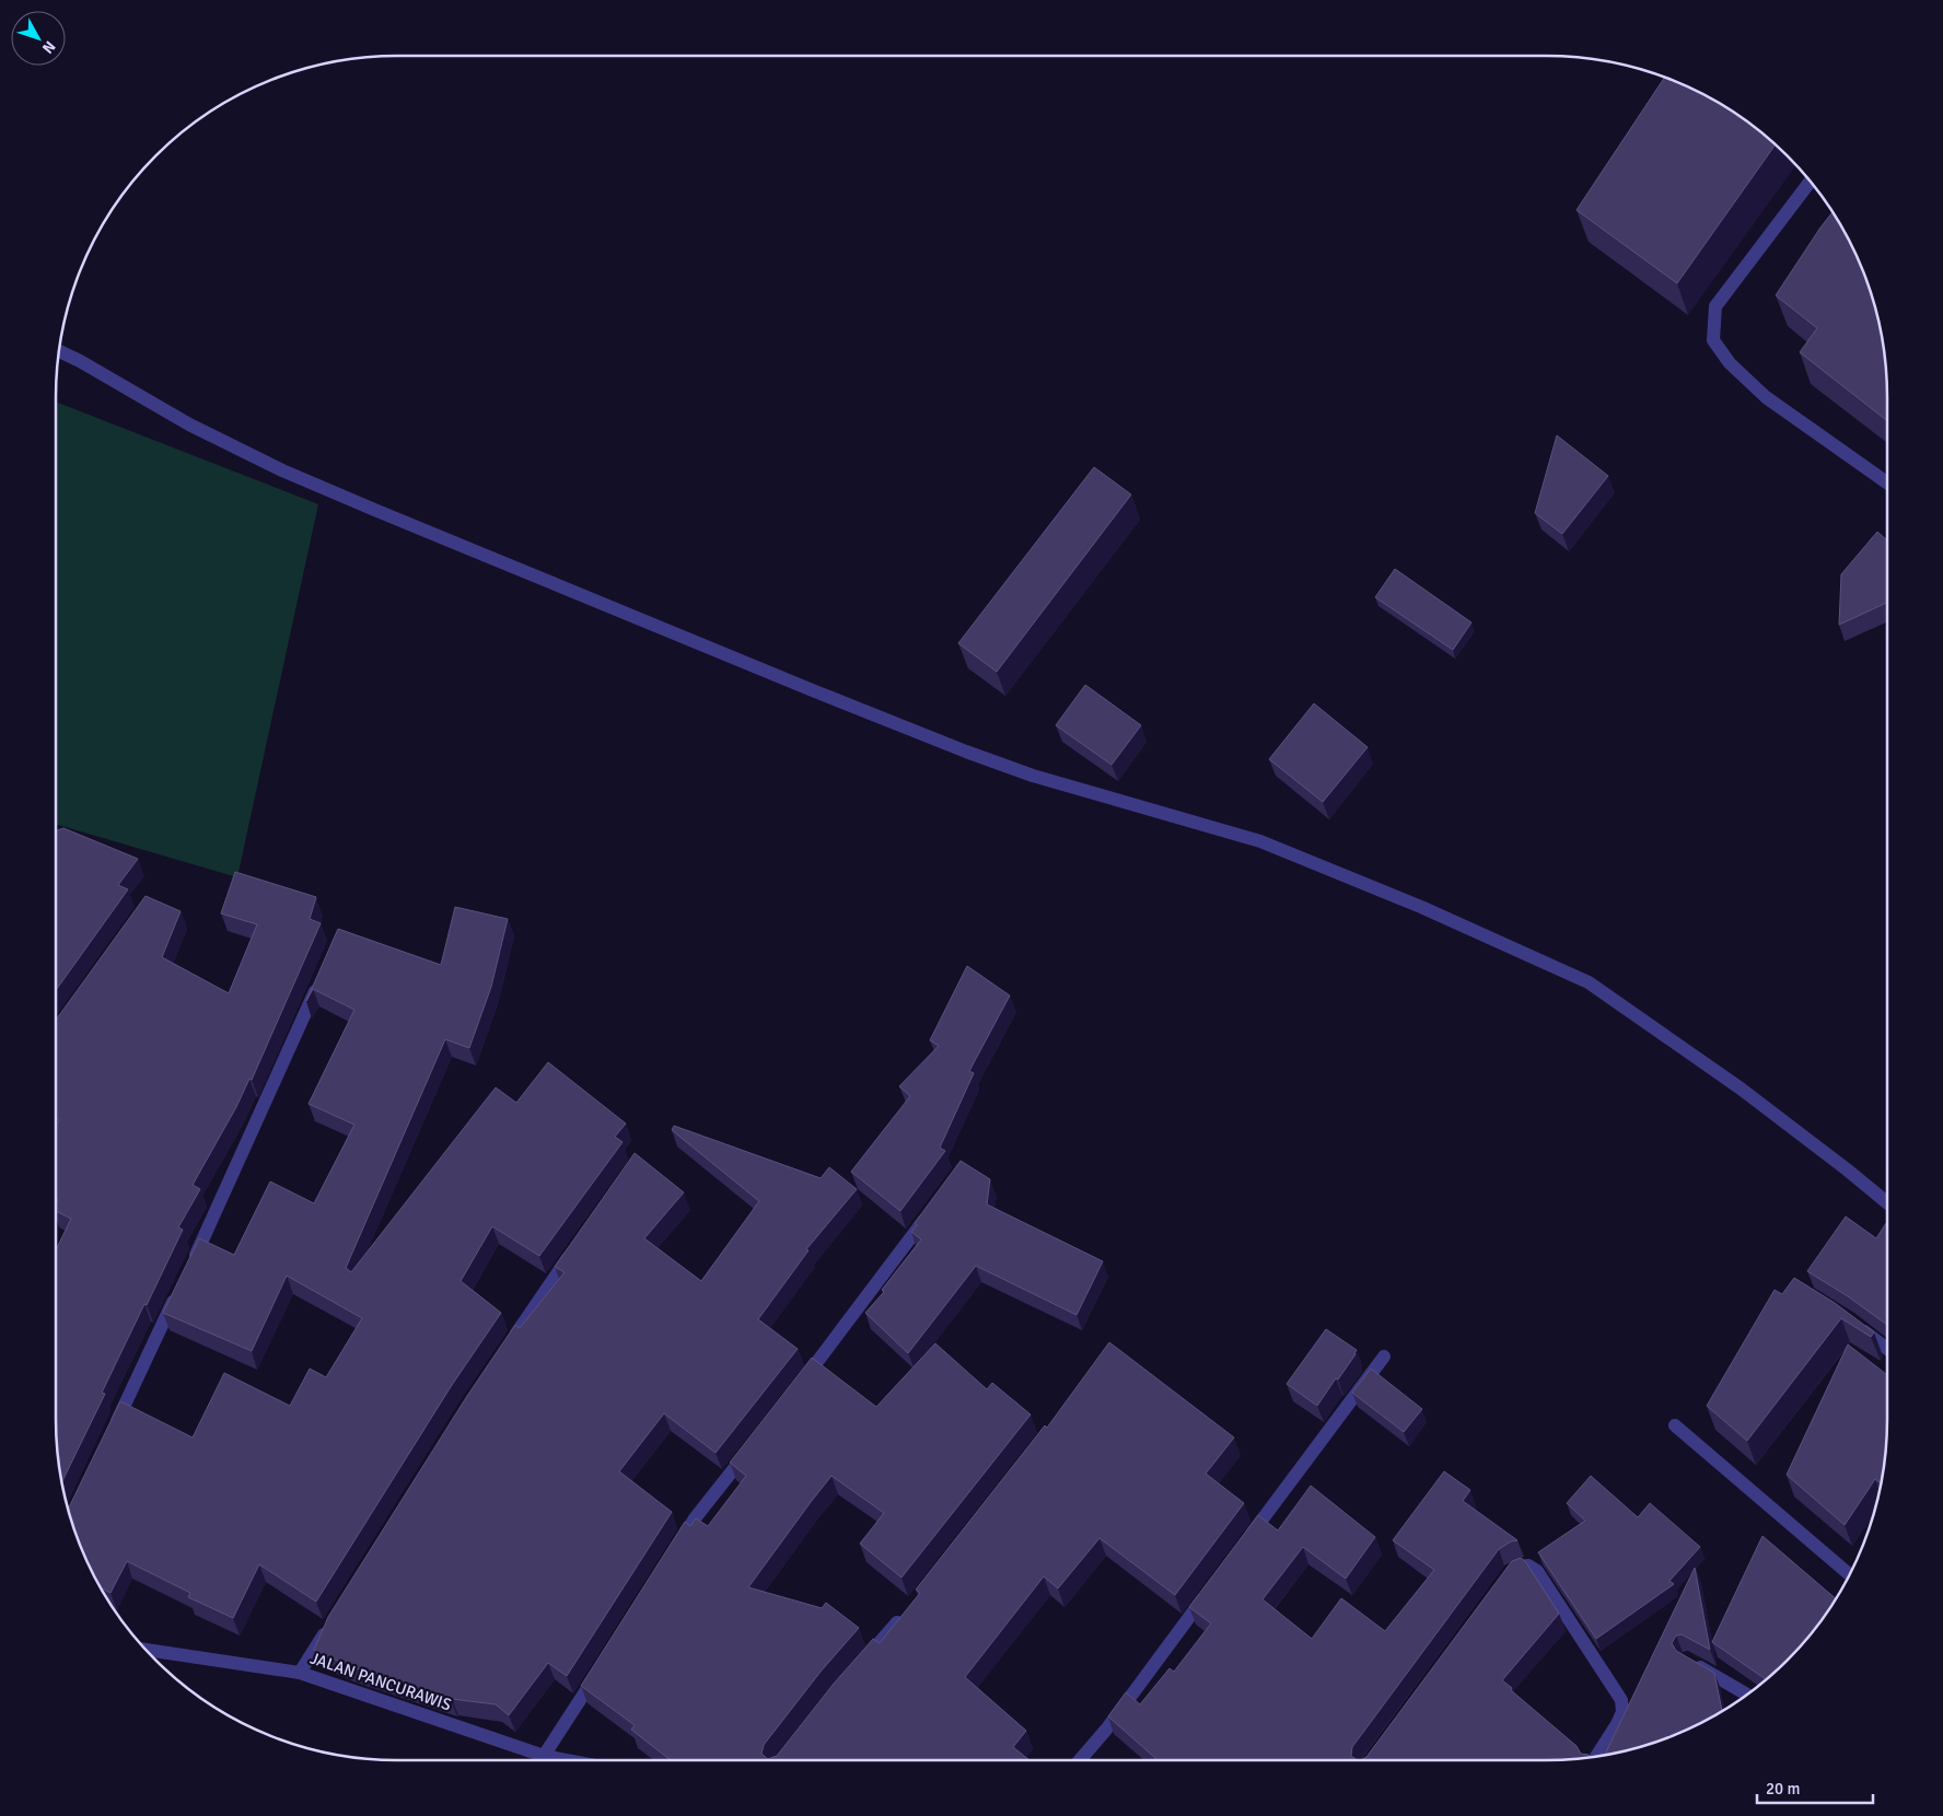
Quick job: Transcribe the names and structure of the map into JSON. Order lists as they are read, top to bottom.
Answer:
{
  "streets": {
    "street": ["JALAN PANCURAWIS"]
  },
  "scale_bar": "20 m",
  "north": "bottom right"
}
